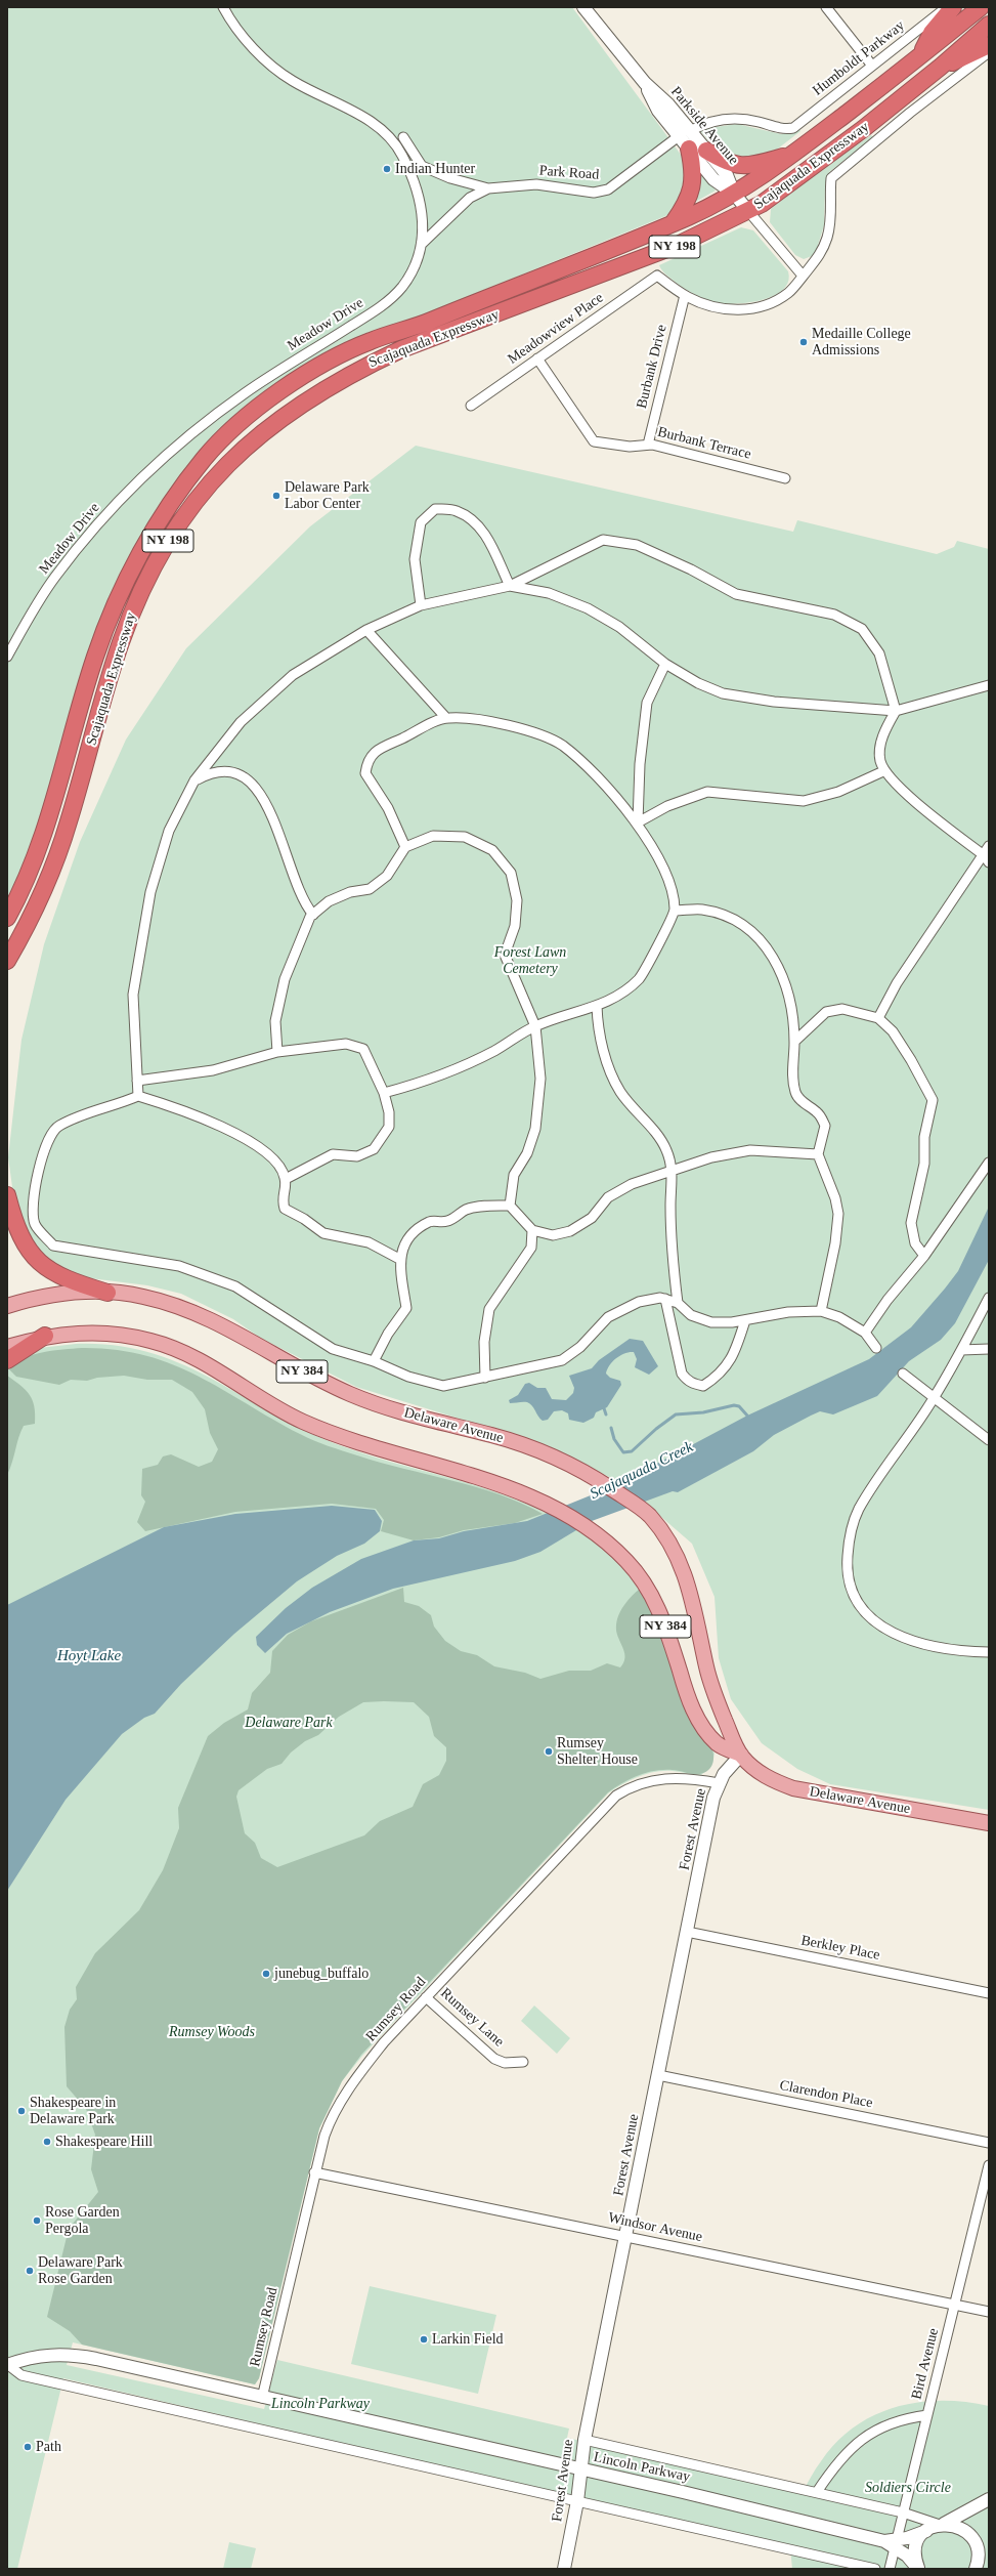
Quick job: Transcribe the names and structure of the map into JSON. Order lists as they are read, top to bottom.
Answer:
{
  "streets": {
    "highway": ["Scajaquada Expressway", "NY 198"],
    "main road": ["NY 384", "Delaware Avenue"],
    "street": [
      "Humboldt Parkway",
      "Parkside Avenue",
      "Park Road",
      "Meadow Drive",
      "Meadowview Place",
      "Burbank Drive",
      "Burbank Terrace",
      "Forest Avenue",
      "Berkley Place",
      "Rumsey Road",
      "Rumsey Lane",
      "Clarendon Place",
      "Windsor Avenue",
      "Bird Avenue",
      "Lincoln Parkway"
    ]
  },
  "crossings": [
    ["Humboldt Parkway", "Parkside Avenue"],
    ["Humboldt Parkway", "Park Road"],
    ["Parkside Avenue", "Scajaquada Expressway"],
    ["Parkside Avenue", "Park Road"],
    ["Park Road", "Meadow Drive"],
    ["Meadowview Place", "Burbank Drive"],
    ["Meadowview Place", "Burbank Terrace"],
    ["Burbank Drive", "Burbank Terrace"],
    ["Delaware Avenue", "Forest Avenue"],
    ["Forest Avenue", "Berkley Place"],
    ["Forest Avenue", "Rumsey Road"],
    ["Forest Avenue", "Clarendon Place"],
    ["Forest Avenue", "Windsor Avenue"],
    ["Forest Avenue", "Lincoln Parkway"],
    ["Rumsey Road", "Rumsey Lane"],
    ["Rumsey Road", "Windsor Avenue"],
    ["Rumsey Road", "Lincoln Parkway"],
    ["Windsor Avenue", "Bird Avenue"],
    ["Bird Avenue", "Lincoln Parkway"]
  ],
  "water": ["Scajaquada Creek", "Hoyt Lake"],
  "parks": [
    "Forest Lawn Cemetery",
    "Delaware Park",
    "Rumsey Woods",
    "Lincoln Parkway",
    "Soldiers Circle"
  ],
  "places": [
    "Indian Hunter",
    "Medaille College Admissions",
    "Delaware Park Labor Center",
    "Rumsey Shelter House",
    "junebug_buffalo",
    "Shakespeare in Delaware Park",
    "Shakespeare Hill",
    "Rose Garden Pergola",
    "Delaware Park Rose Garden",
    "Larkin Field",
    "Path"
  ]
}
